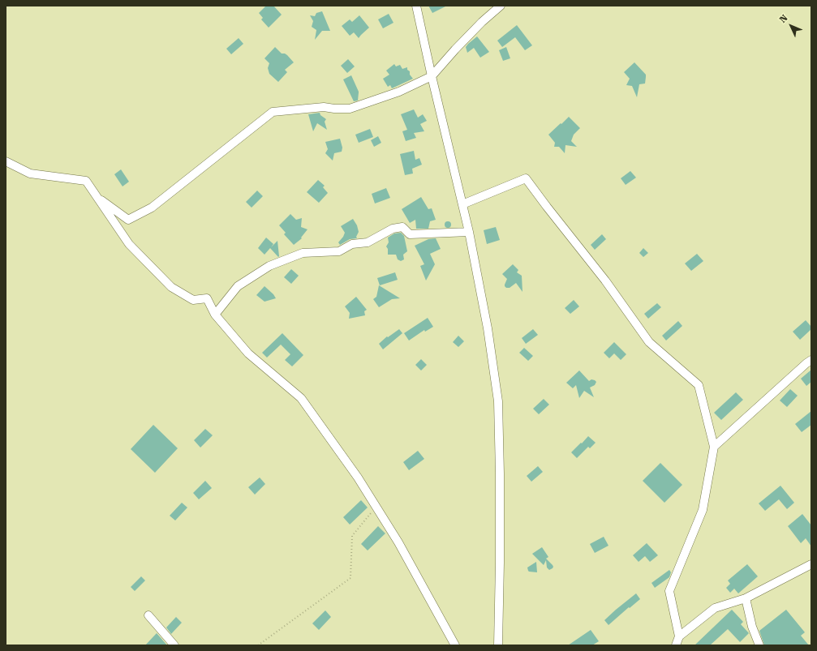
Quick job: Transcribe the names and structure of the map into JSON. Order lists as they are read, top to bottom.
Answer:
{
  "north": "top left"
}
